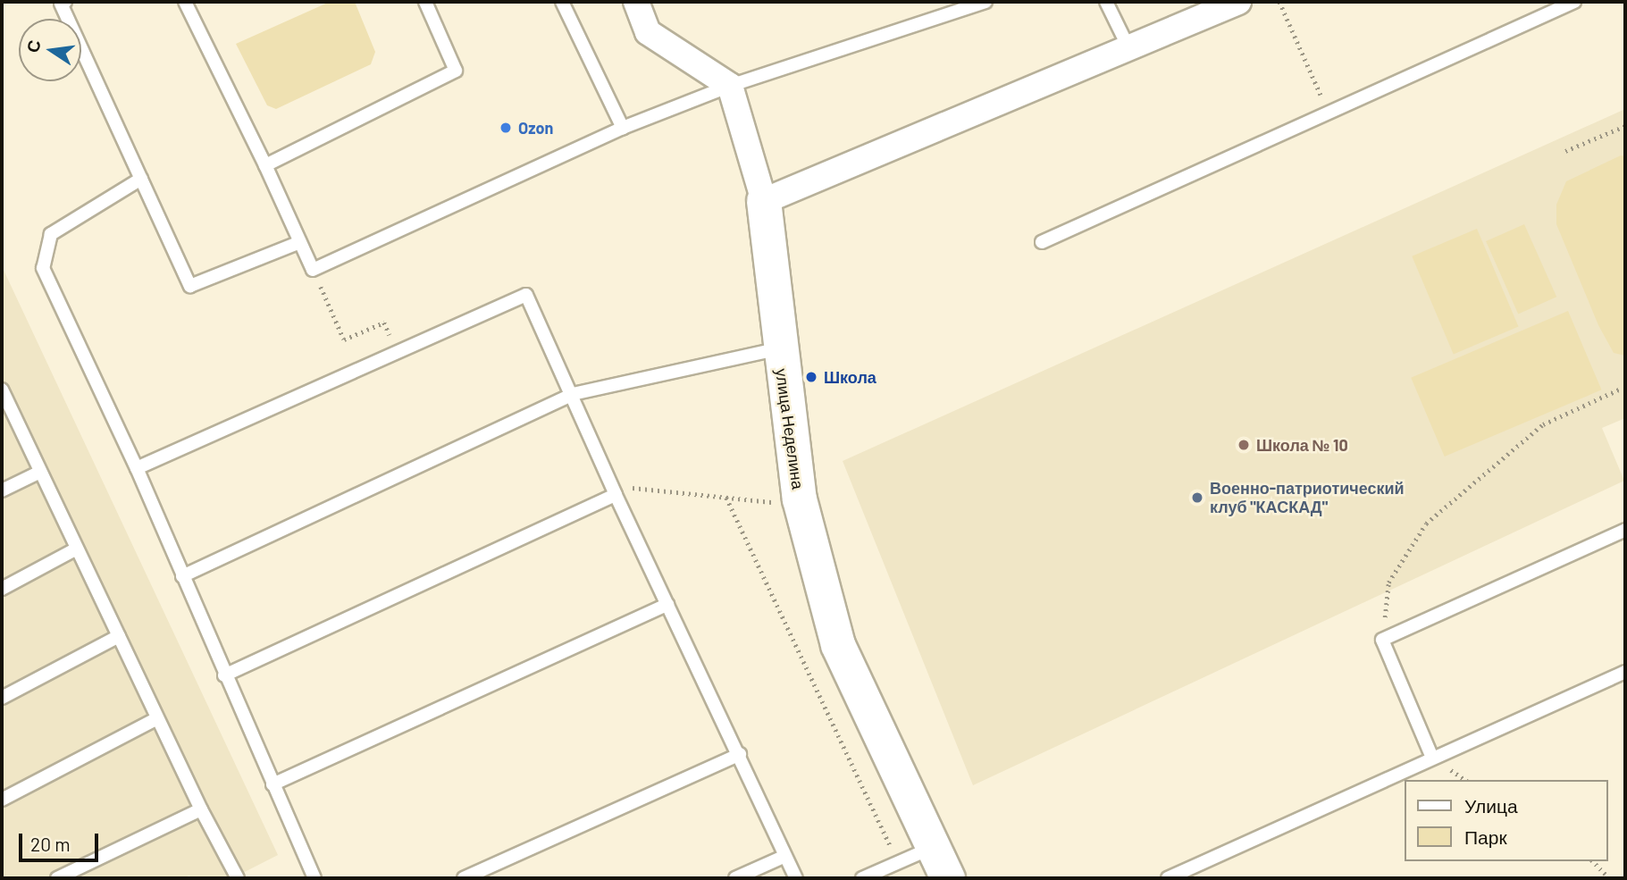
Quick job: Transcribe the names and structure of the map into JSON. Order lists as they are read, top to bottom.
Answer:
{
  "streets": {
    "street": ["улица Неделина"]
  },
  "places": [
    "Ozon",
    "Школа",
    "Школа № 10",
    "Военно-патриотический клуб \"КАСКАД\""
  ],
  "legend": ["Улица", "Парк"],
  "scale_bar": "20 m",
  "north": "left"
}
